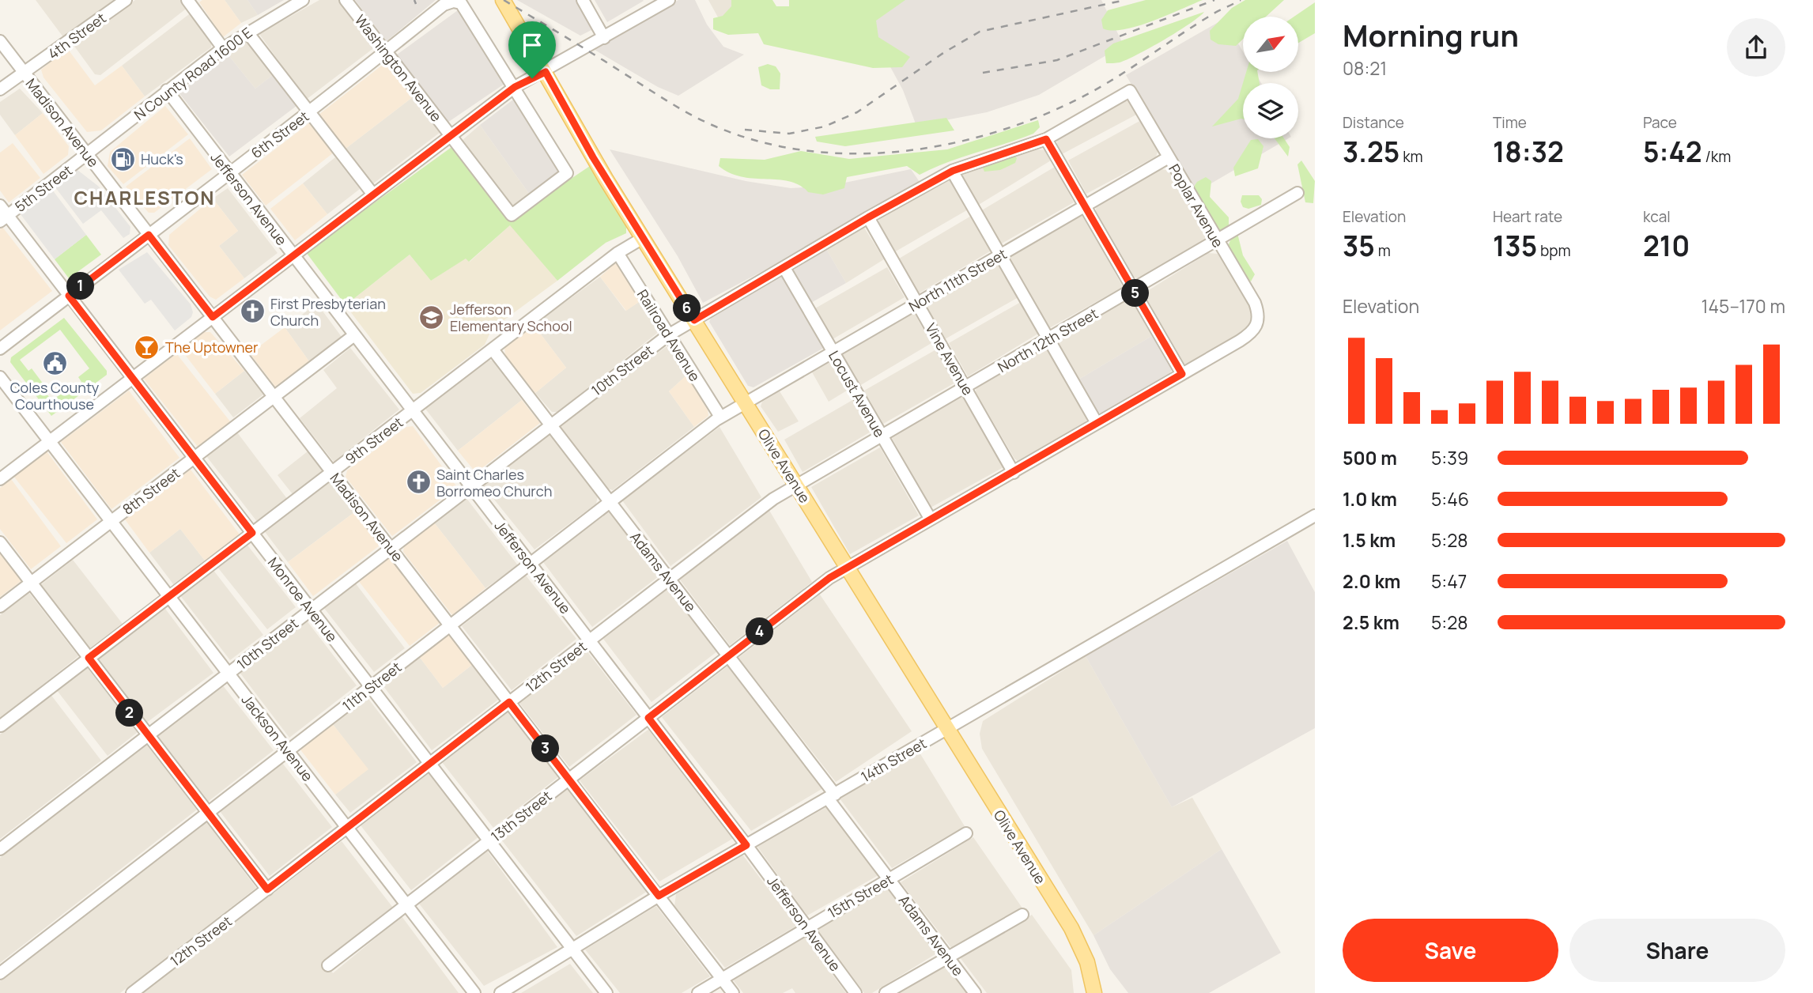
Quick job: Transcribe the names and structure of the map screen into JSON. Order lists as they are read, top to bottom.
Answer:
{
  "streets": {
    "main road": ["Olive Avenue"],
    "street": [
      "4th Street",
      "Washington Avenue",
      "N County Road 1600 E",
      "Madison Avenue",
      "6th Street",
      "5th Street",
      "Jefferson Avenue",
      "Poplar Avenue",
      "North 11th Street",
      "Railroad Avenue",
      "North 12th Street",
      "Vine Avenue",
      "10th Street",
      "Locust Avenue",
      "9th Street",
      "8th Street",
      "Adams Avenue",
      "Monroe Avenue",
      "12th Street",
      "11th Street",
      "Jackson Avenue",
      "14th Street",
      "13th Street",
      "15th Street"
    ]
  },
  "crossings": [
    ["4th Street", "Madison Avenue"],
    ["Washington Avenue", "6th Street"],
    ["N County Road 1600 E", "Madison Avenue"],
    ["N County Road 1600 E", "5th Street"],
    ["N County Road 1600 E", "Jefferson Avenue"],
    ["Madison Avenue", "6th Street"],
    ["Madison Avenue", "5th Street"],
    ["Madison Avenue", "10th Street"],
    ["Madison Avenue", "9th Street"],
    ["Madison Avenue", "8th Street"],
    ["Madison Avenue", "12th Street"],
    ["Madison Avenue", "11th Street"],
    ["Madison Avenue", "14th Street"],
    ["Madison Avenue", "13th Street"],
    ["Madison Avenue", "15th Street"],
    ["6th Street", "Jefferson Avenue"],
    ["6th Street", "Monroe Avenue"],
    ["5th Street", "Monroe Avenue"],
    ["Jefferson Avenue", "10th Street"],
    ["Jefferson Avenue", "9th Street"],
    ["Jefferson Avenue", "8th Street"],
    ["Jefferson Avenue", "12th Street"],
    ["Jefferson Avenue", "11th Street"],
    ["Jefferson Avenue", "14th Street"],
    ["Jefferson Avenue", "13th Street"],
    ["Jefferson Avenue", "15th Street"],
    ["Poplar Avenue", "North 11th Street"],
    ["Poplar Avenue", "North 12th Street"],
    ["Poplar Avenue", "10th Street"],
    ["Poplar Avenue", "13th Street"],
    ["North 11th Street", "Vine Avenue"],
    ["North 11th Street", "Locust Avenue"],
    ["North 11th Street", "Olive Avenue"],
    ["North 11th Street", "11th Street"],
    ["Railroad Avenue", "10th Street"],
    ["Railroad Avenue", "9th Street"],
    ["Railroad Avenue", "11th Street"],
    ["North 12th Street", "Vine Avenue"],
    ["North 12th Street", "Locust Avenue"],
    ["North 12th Street", "Olive Avenue"],
    ["North 12th Street", "12th Street"],
    ["Vine Avenue", "10th Street"],
    ["Vine Avenue", "13th Street"],
    ["10th Street", "Locust Avenue"],
    ["10th Street", "Olive Avenue"],
    ["10th Street", "Adams Avenue"],
    ["10th Street", "Monroe Avenue"],
    ["10th Street", "Jackson Avenue"],
    ["Locust Avenue", "13th Street"],
    ["9th Street", "Olive Avenue"],
    ["9th Street", "Adams Avenue"],
    ["9th Street", "Monroe Avenue"],
    ["9th Street", "Jackson Avenue"],
    ["Olive Avenue", "12th Street"],
    ["Olive Avenue", "11th Street"],
    ["Olive Avenue", "14th Street"],
    ["Olive Avenue", "13th Street"],
    ["8th Street", "Monroe Avenue"],
    ["8th Street", "Jackson Avenue"],
    ["Adams Avenue", "12th Street"],
    ["Adams Avenue", "11th Street"],
    ["Adams Avenue", "14th Street"],
    ["Adams Avenue", "13th Street"],
    ["Adams Avenue", "15th Street"],
    ["Monroe Avenue", "12th Street"],
    ["Monroe Avenue", "11th Street"],
    ["Monroe Avenue", "14th Street"],
    ["Monroe Avenue", "13th Street"],
    ["12th Street", "Jackson Avenue"],
    ["11th Street", "Jackson Avenue"],
    ["Jackson Avenue", "13th Street"]
  ],
  "districts": ["CHARLESTON"],
  "places": {
    "fuel station": ["Huck's"],
    "church": ["First Presbyterian Church", "Saint Charles Borromeo Church"],
    "school or university": ["Jefferson Elementary School"],
    "bar": ["The Uptowner"],
    "public building": ["Coles County Courthouse"]
  },
  "north": "top right",
  "page": {
    "heading": ["Morning run", "08:21"],
    "stats": [
      ["Distance", "3.25 km"],
      ["Time", "18:32"],
      ["Pace", "5:42 /km"],
      ["Elevation", "35 m"],
      ["Heart rate", "135 bpm"],
      ["kcal", "210"]
    ],
    "pins": [
      "1",
      "5",
      "6",
      "4",
      "2",
      "3"
    ],
    "chart": ["Elevation", "145–170 m"],
    "list": [
      {
        "name": "500 m",
        "note": "5:39"
      },
      {
        "name": "1.0 km",
        "note": "5:46"
      },
      {
        "name": "1.5 km",
        "note": "5:28"
      },
      {
        "name": "2.0 km",
        "note": "5:47"
      },
      {
        "name": "2.5 km",
        "note": "5:28"
      }
    ],
    "buttons": ["Save", "Share"]
  }
}
